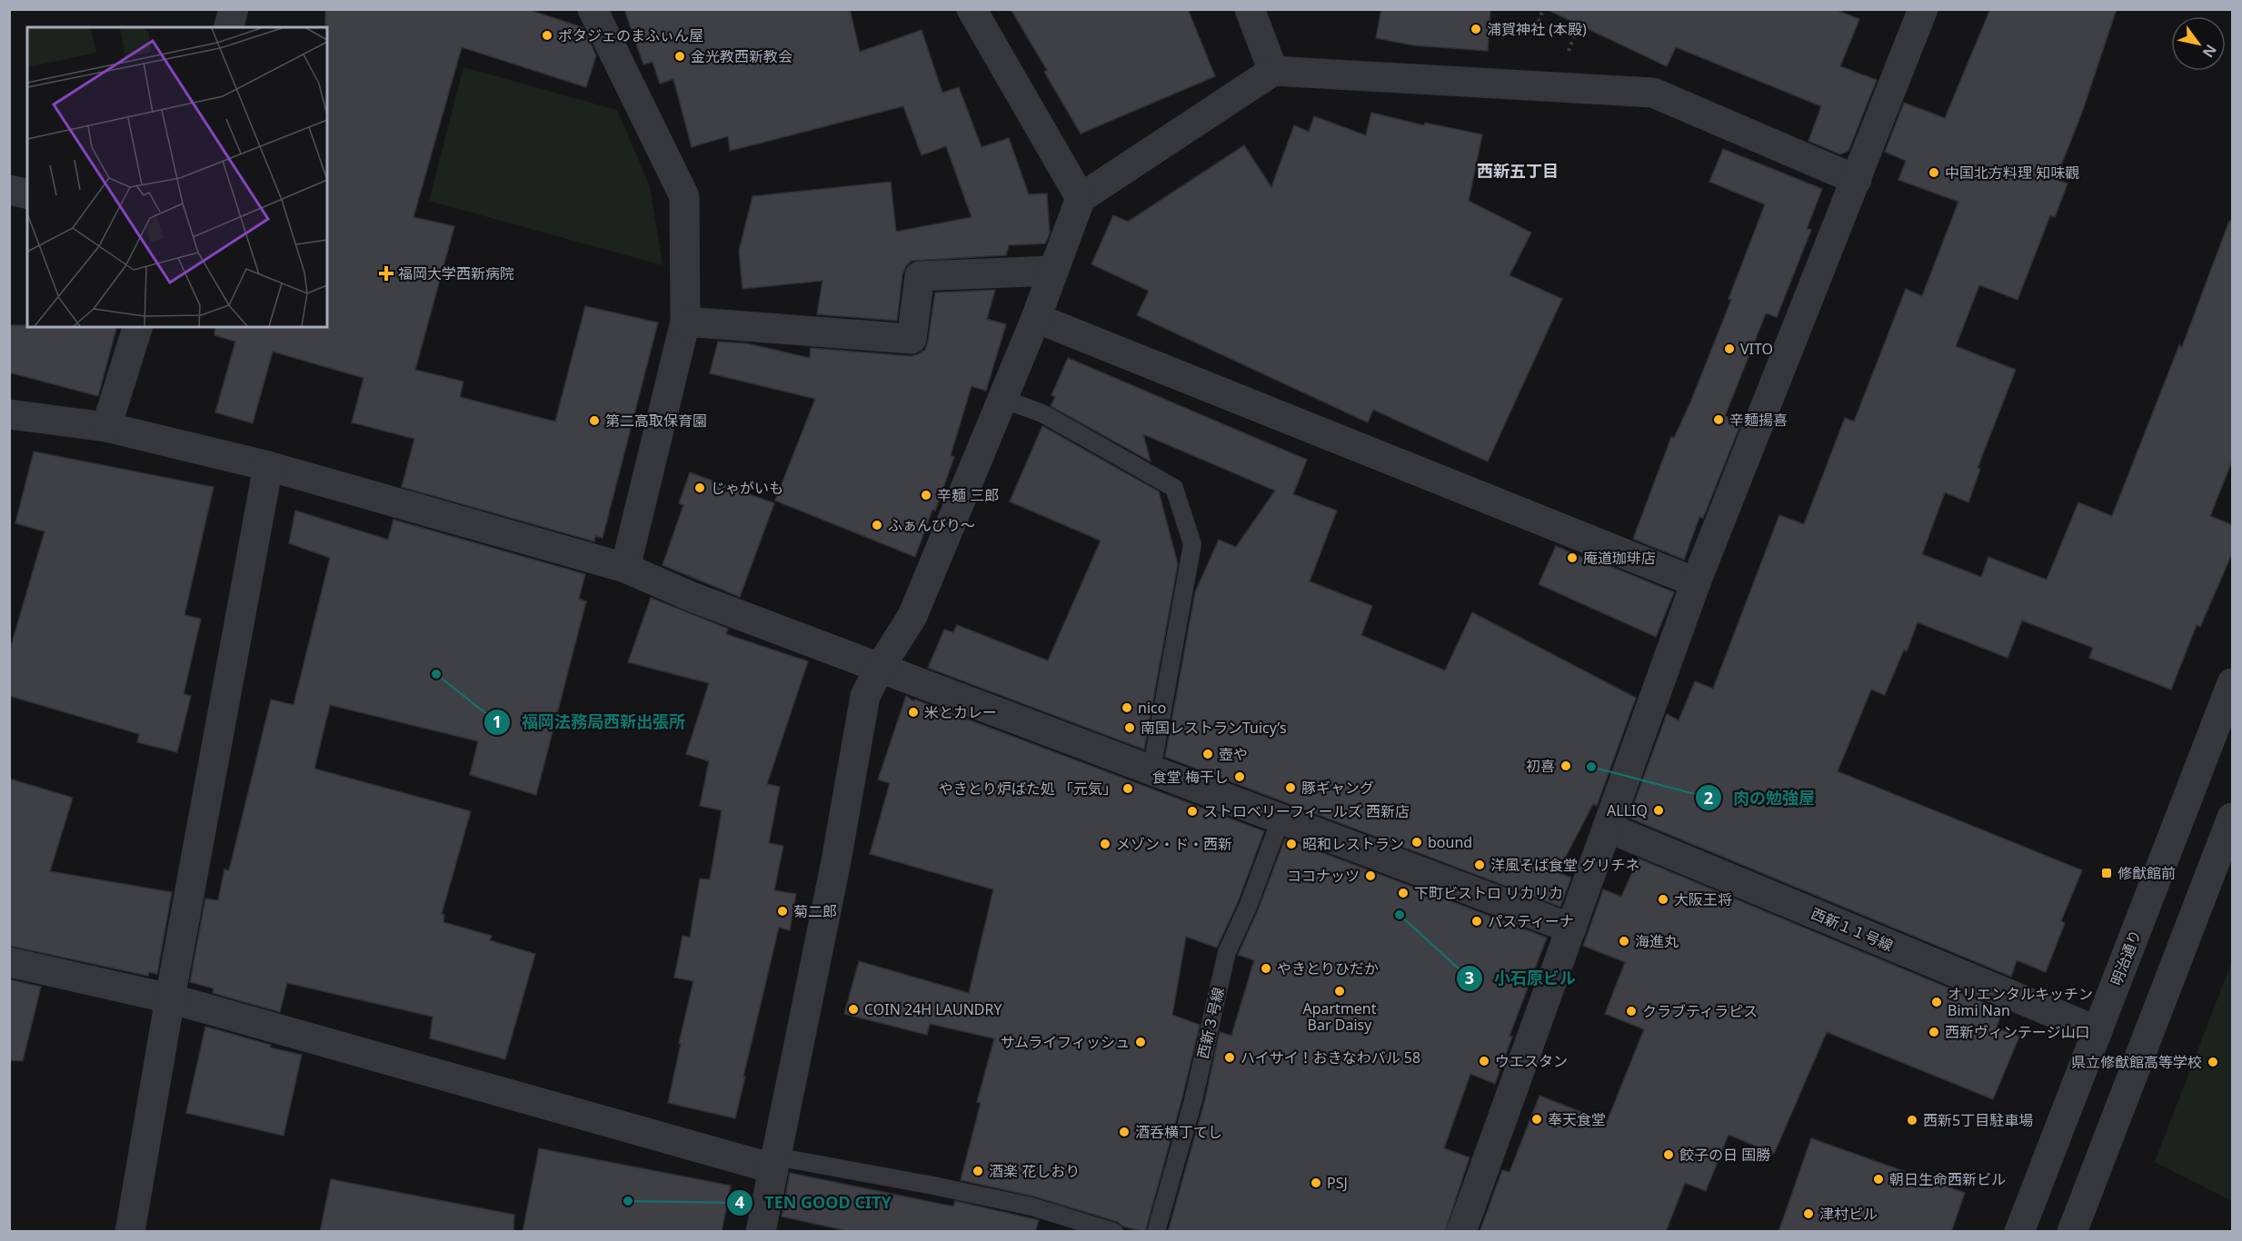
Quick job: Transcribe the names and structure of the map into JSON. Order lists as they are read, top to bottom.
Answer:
{
  "streets": {
    "street": ["西新１１号線", "明治通り"],
    "lane": ["西新３号線"]
  },
  "crossings": [
    ["西新１１号線", "明治通り"]
  ],
  "districts": ["西新五丁目"],
  "places": {
    "other": [
      "浦賀神社 (本殿)",
      "ポタジェのまふぃん屋",
      "金光教西新教会",
      "中国北方料理 知味觀",
      "VITO",
      "辛麺揚喜",
      "第二高取保育園",
      "じゃがいも",
      "辛麺 三郎",
      "ふぁんびり〜",
      "庵道珈琲店",
      "福岡法務局西新出張所",
      "nico",
      "米とカレー",
      "南国レストランTuicy’s",
      "壺や",
      "初喜",
      "肉の勉強屋",
      "食堂 梅干し",
      "豚ギャング",
      "やきとり炉ばた処 「元気」",
      "ALLIQ",
      "ストロベリーフィールズ 西新店",
      "bound",
      "メゾン・ド・西新",
      "昭和レストラン",
      "洋風そば食堂 グリチネ",
      "ココナッツ",
      "下町ビストロ リカリカ",
      "大阪王将",
      "菊二郎",
      "小石原ビル",
      "パスティーナ",
      "海進丸",
      "やきとりひだか",
      "Apartment Bar Daisy",
      "オリエンタルキッチン Bimi Nan",
      "COIN 24H LAUNDRY",
      "クラブティラピス",
      "西新ヴィンテージ山口",
      "サムライフィッシュ",
      "ハイサイ！おきなわバル 58",
      "ウエスタン",
      "県立修猷館高等学校",
      "奉天食堂",
      "西新5丁目駐車場",
      "酒呑横丁てし",
      "餃子の日 国勝",
      "酒楽 花しおり",
      "朝日生命西新ビル",
      "PSJ",
      "TEN GOOD CITY",
      "津村ビル"
    ],
    "health": ["福岡大学西新病院"],
    "transit": ["修猷館前"]
  },
  "north": "bottom right"
}
